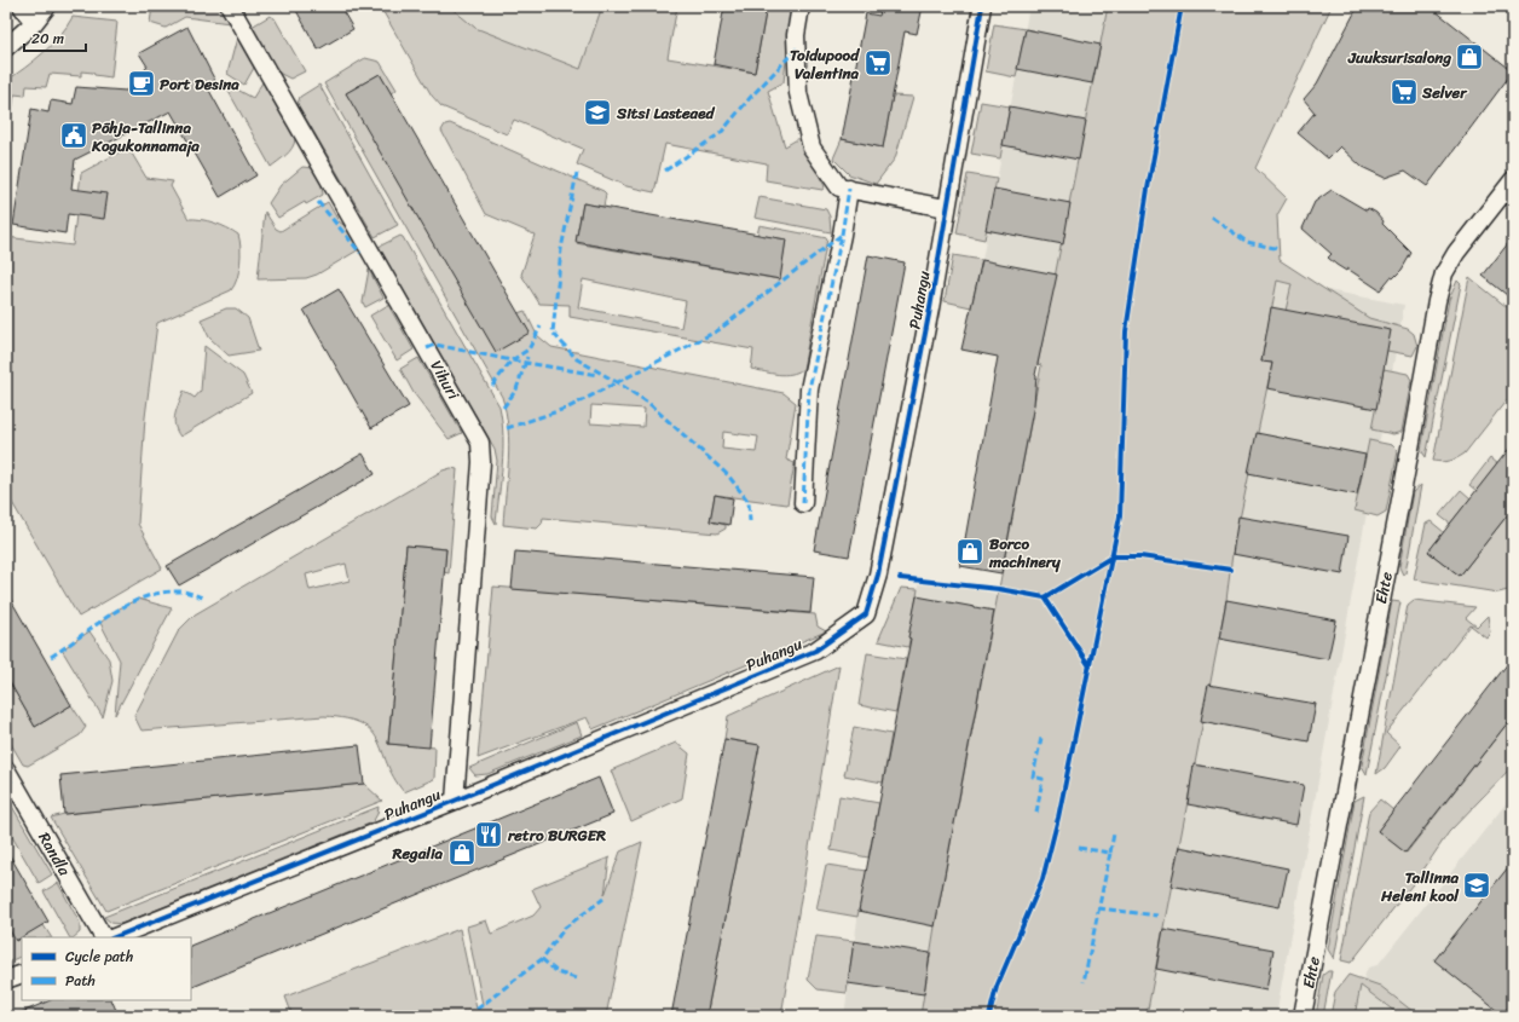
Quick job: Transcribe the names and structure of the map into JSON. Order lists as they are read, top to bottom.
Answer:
{
  "streets": {
    "street": [
      "Puhangu",
      "Vihuri",
      "Ehte",
      "Randla"
    ]
  },
  "crossings": [
    ["Puhangu", "Vihuri"]
  ],
  "places": {
    "shop": ["Juuksurisalong", "Borco machinery", "Regalia"],
    "supermarket": ["Toidupood Valentina", "Selver"],
    "cafe": ["Port Desina"],
    "school or university": ["Sitsi Lasteaed", "Tallinna Heleni kool"],
    "public building": ["Põhja-Tallinna Kogukonnamaja"],
    "restaurant": ["retro BURGER"]
  },
  "legend": ["Cycle path", "Path"],
  "scale_bar": "20 m"
}
